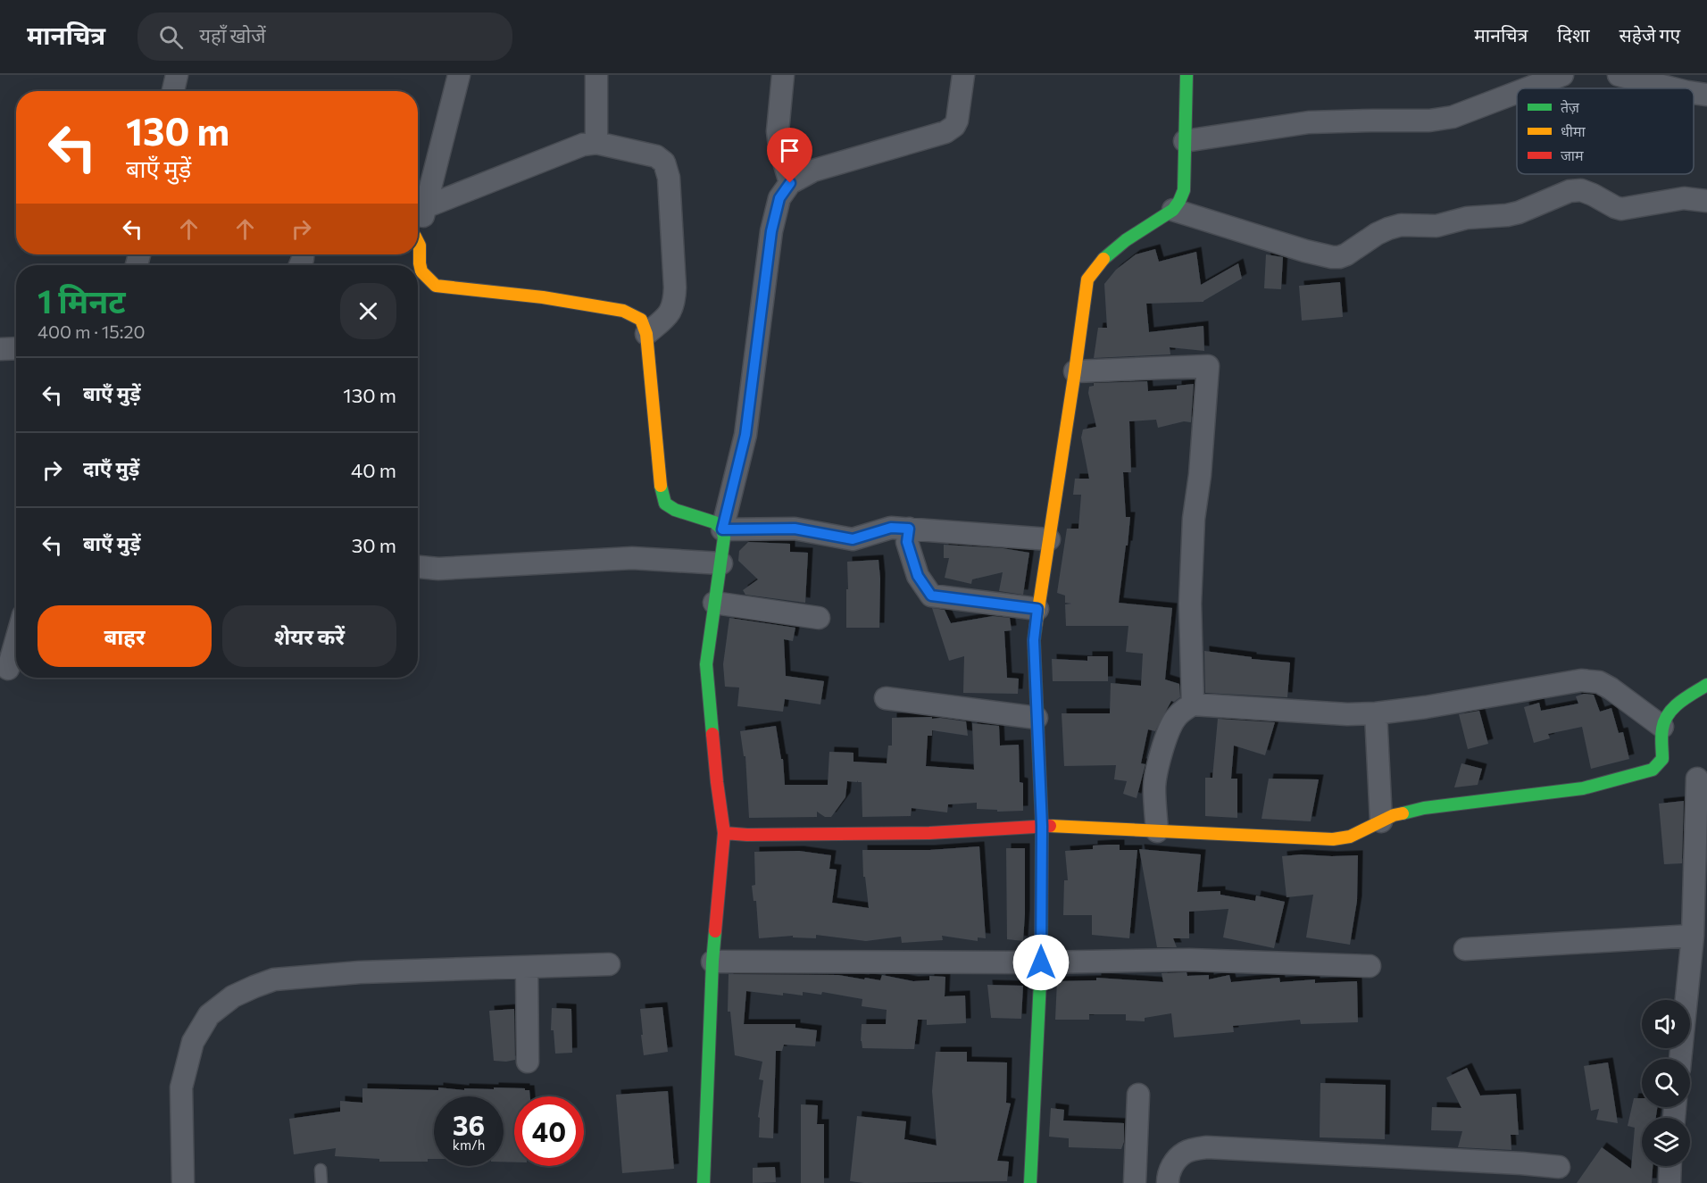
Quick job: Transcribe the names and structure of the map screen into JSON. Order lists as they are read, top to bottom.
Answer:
{
  "legend": ["तेज़", "धीमा", "जाम"],
  "page": {
    "header": "मानचित्र",
    "search": "यहाँ खोजें",
    "nav": ["मानचित्र", "दिशा", "सहेजे गए"],
    "turn": ["130 m", "बाएँ मुड़ें"],
    "heading": ["1 मिनट", "400 m · 15:20"],
    "list": [
      {
        "name": "बाएँ मुड़ें",
        "value": "130 m"
      },
      {
        "name": "दाएँ मुड़ें",
        "value": "40 m"
      },
      {
        "name": "बाएँ मुड़ें",
        "value": "30 m"
      }
    ],
    "buttons": ["बाहर", "शेयर करें"],
    "speed": "36 km/h",
    "limit": "40"
  }
}
